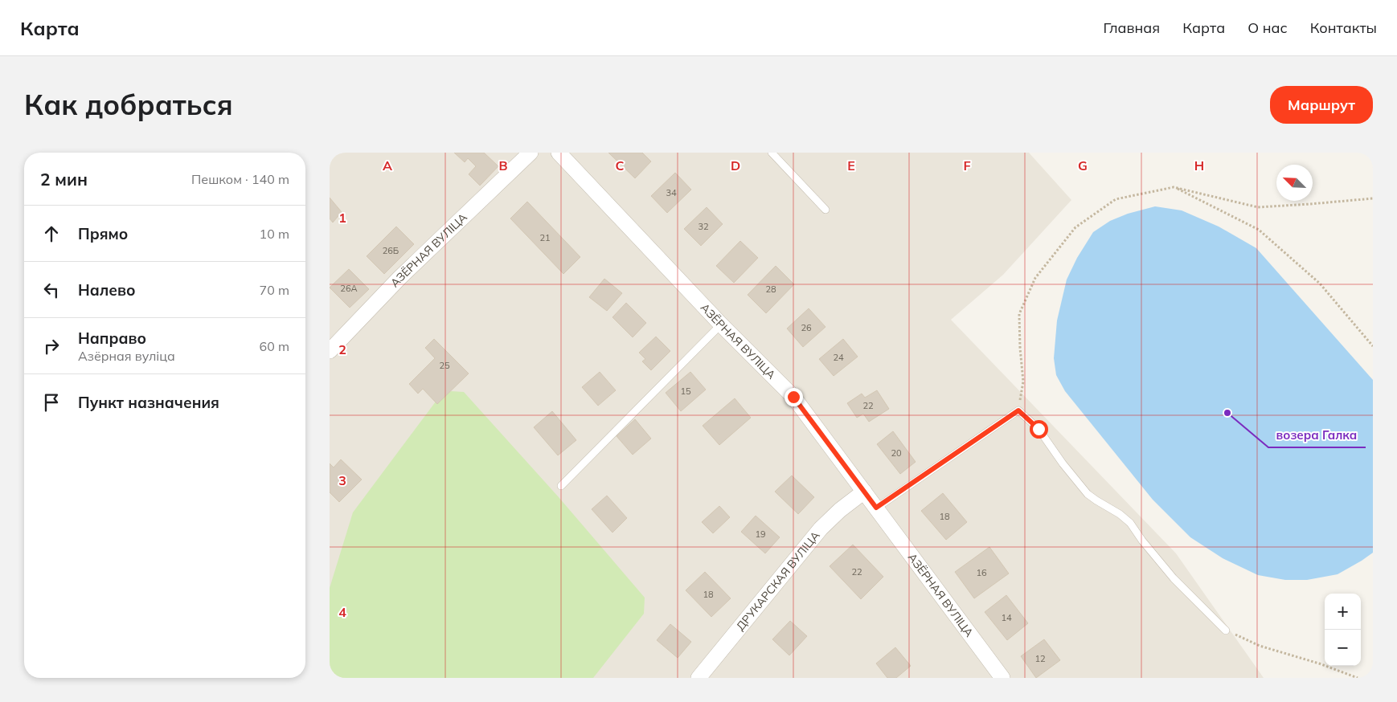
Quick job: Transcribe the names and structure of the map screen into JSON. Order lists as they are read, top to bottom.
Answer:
{
  "streets": {
    "street": ["АЗЁРНАЯ ВУЛІЦА", "ДРУКАРСКАЯ ВУЛІЦА"]
  },
  "crossings": [
    ["АЗЁРНАЯ ВУЛІЦА", "ДРУКАРСКАЯ ВУЛІЦА"]
  ],
  "places": ["возера Галка"],
  "house_numbers": [
    "34",
    "32",
    "21",
    "26Б",
    "26А",
    "28",
    "26",
    "24",
    "25",
    "15",
    "22",
    "20",
    "18",
    "19",
    "22",
    "16",
    "18",
    "14",
    "12"
  ],
  "north": "top left",
  "page": {
    "header": "Карта",
    "nav": [
      "Главная",
      "Карта",
      "О нас",
      "Контакты"
    ],
    "buttons": "Маршрут",
    "title": "Как добраться",
    "heading": ["2 мин", "Пешком · 140 m"],
    "list": [
      ["Прямо", "10 m"],
      ["Налево", "70 m"],
      ["Направо", "Азёрная вуліца", "60 m"],
      "Пункт назначения"
    ],
    "map_buttons": ["+", "−"]
  },
  "grid": {
    "columns": [
      "A",
      "B",
      "C",
      "D",
      "E",
      "F",
      "G",
      "H"
    ],
    "rows": [
      "1",
      "2",
      "3",
      "4"
    ]
  }
}
